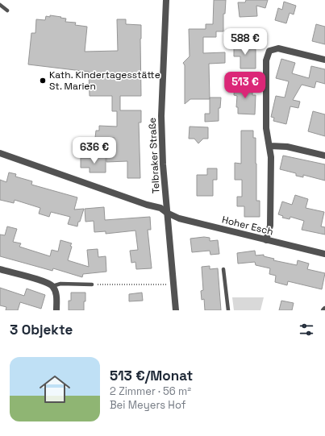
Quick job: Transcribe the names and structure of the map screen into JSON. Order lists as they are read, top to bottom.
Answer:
{
  "streets": {
    "street": ["Telbraker Straße", "Hoher Esch"]
  },
  "crossings": [
    ["Telbraker Straße", "Hoher Esch"]
  ],
  "places": ["Kath. Kindertagesstätte St. Marien"],
  "page": {
    "price": ["588 €", "513 €", "636 €"],
    "heading": "3 Objekte",
    "list": [
      {
        "name": "513 €/Monat",
        "note": "2 Zimmer · 56 m² · Bei Meyers Hof"
      }
    ]
  }
}
